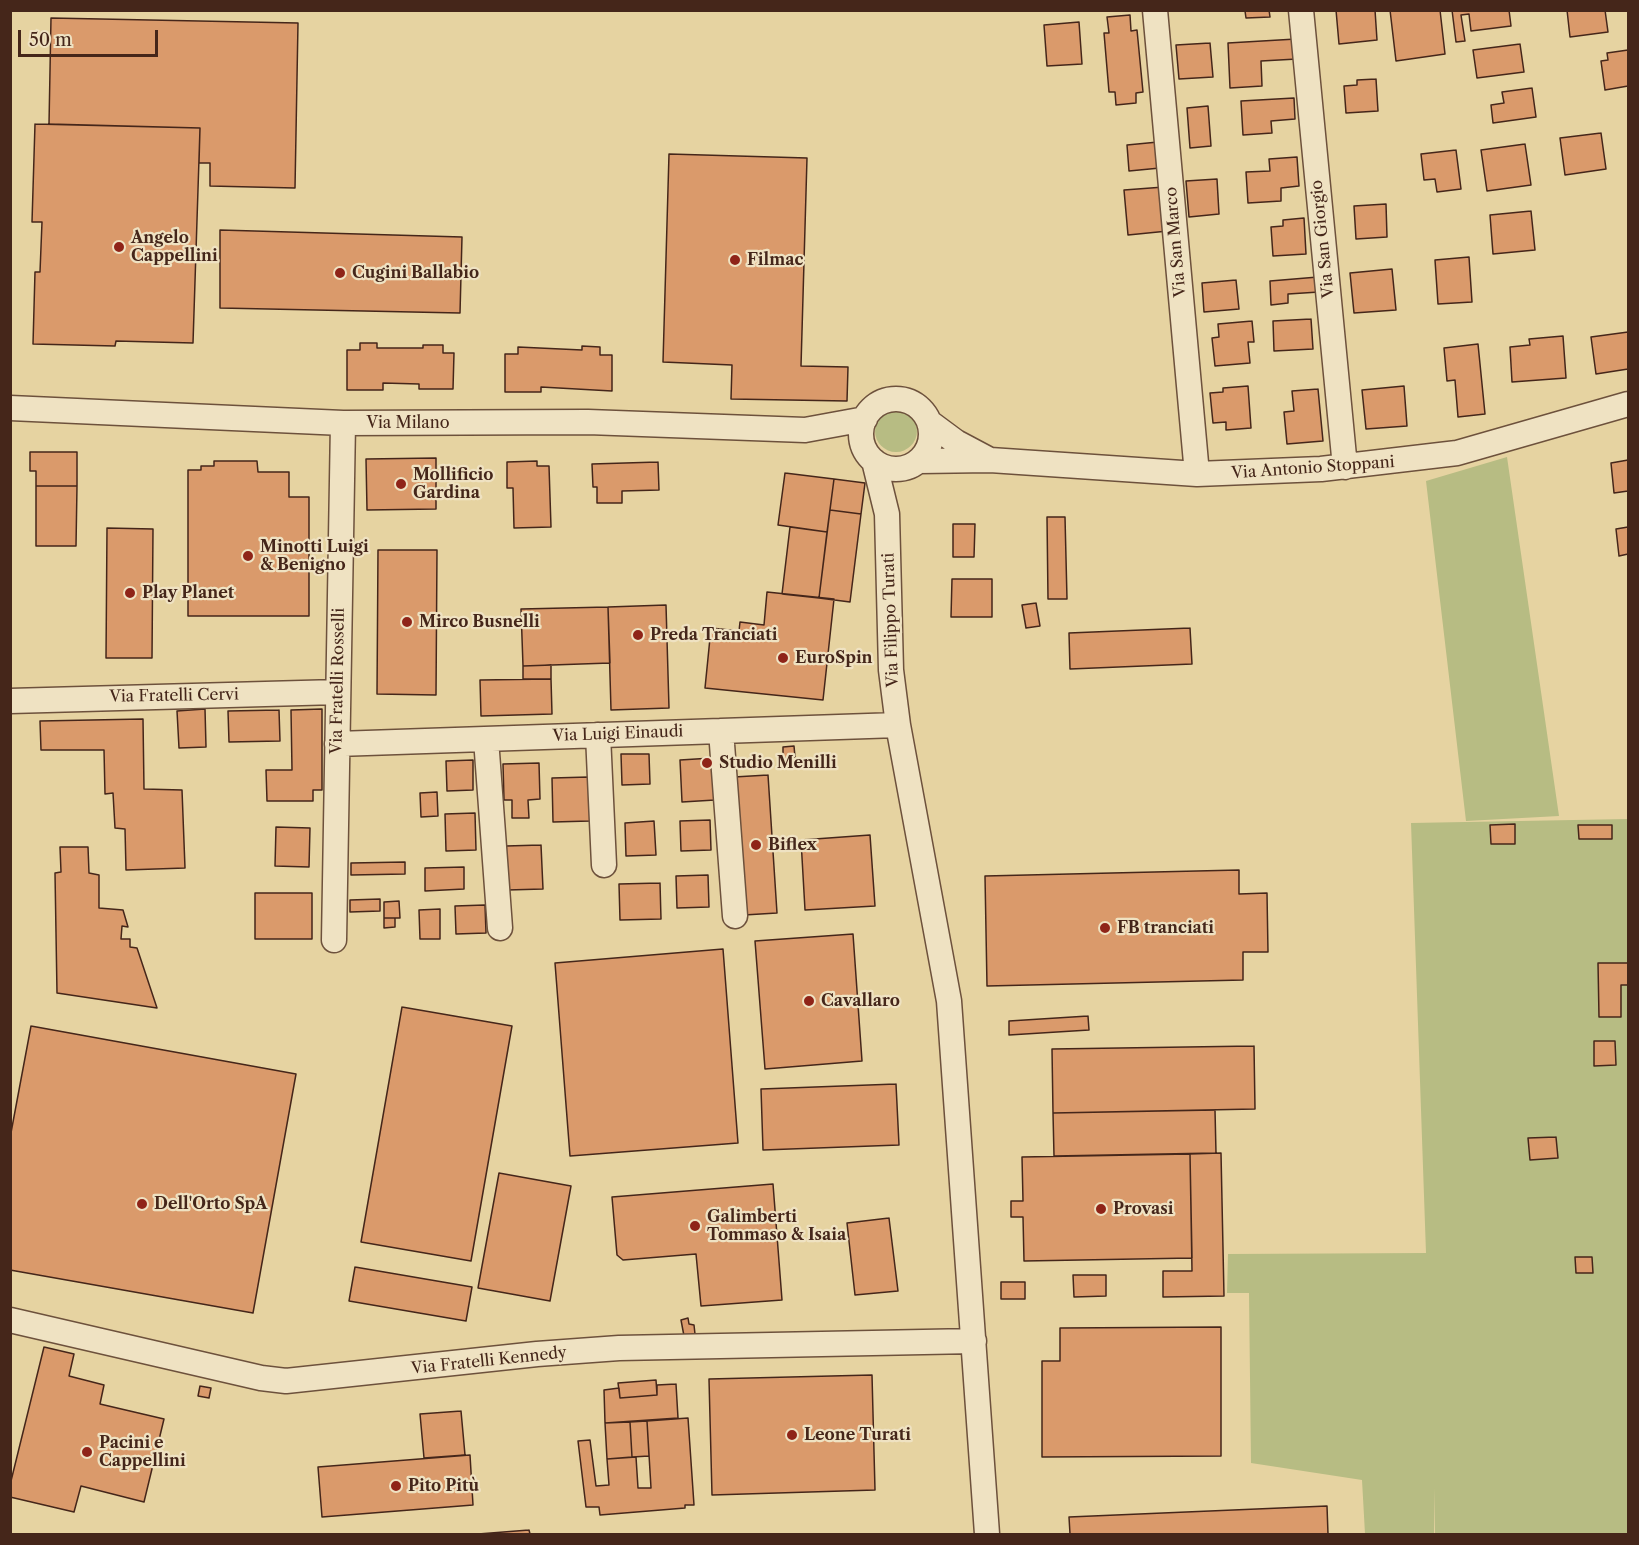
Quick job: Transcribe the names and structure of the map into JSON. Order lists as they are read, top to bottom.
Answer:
{
  "streets": {
    "street": [
      "Via San Giorgio",
      "Via San Marco",
      "Via Milano",
      "Via Antonio Stoppani",
      "Via Filippo Turati",
      "Via Fratelli Rosselli",
      "Via Fratelli Cervi",
      "Via Luigi Einaudi",
      "Via Fratelli Kennedy"
    ]
  },
  "crossings": [
    ["Via San Giorgio", "Via Antonio Stoppani"],
    ["Via San Marco", "Via Antonio Stoppani"],
    ["Via Milano", "Via Antonio Stoppani"],
    ["Via Milano", "Via Filippo Turati"],
    ["Via Milano", "Via Fratelli Rosselli"],
    ["Via Antonio Stoppani", "Via Filippo Turati"],
    ["Via Filippo Turati", "Via Luigi Einaudi"],
    ["Via Filippo Turati", "Via Fratelli Kennedy"],
    ["Via Fratelli Rosselli", "Via Fratelli Cervi"],
    ["Via Fratelli Rosselli", "Via Luigi Einaudi"]
  ],
  "places": [
    "Angelo Cappellini",
    "Filmac",
    "Cugini Ballabio",
    "Mollificio Gardina",
    "Minotti Luigi & Benigno",
    "Play Planet",
    "Mirco Busnelli",
    "Preda Tranciati",
    "EuroSpin",
    "Studio Menilli",
    "Biflex",
    "FB tranciati",
    "Cavallaro",
    "Dell'Orto SpA",
    "Provasi",
    "Galimberti Tommaso & Isaia",
    "Leone Turati",
    "Pacini e Cappellini",
    "Pito Pitù"
  ],
  "scale_bar": "50 m"
}
